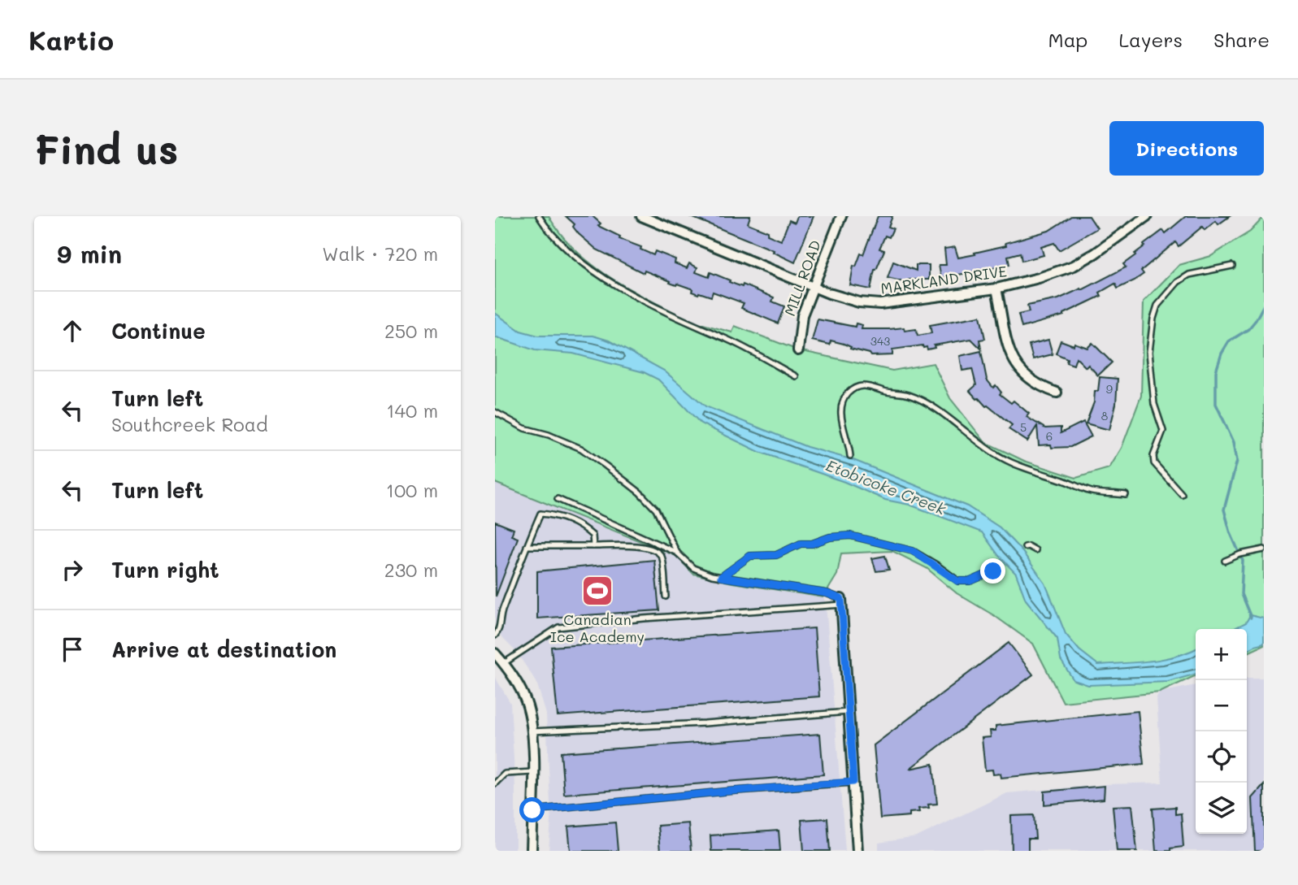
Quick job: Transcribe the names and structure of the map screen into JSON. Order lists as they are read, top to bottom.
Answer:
{
  "streets": {
    "street": ["MILL ROAD", "MARKLAND DRIVE"]
  },
  "crossings": [
    ["MILL ROAD", "MARKLAND DRIVE"]
  ],
  "water": ["Etobicoke Creek"],
  "places": {
    "sports": ["Canadian Ice Academy"]
  },
  "house_numbers": [
    "343",
    "9",
    "8",
    "5",
    "6"
  ],
  "page": {
    "header": "Kartio",
    "nav": ["Map", "Layers", "Share"],
    "buttons": "Directions",
    "title": "Find us",
    "heading": ["9 min", "Walk · 720 m"],
    "list": [
      ["Continue", "250 m"],
      ["Turn left", "Southcreek Road", "140 m"],
      ["Turn left", "100 m"],
      ["Turn right", "230 m"],
      "Arrive at destination"
    ],
    "map_buttons": ["+", "−"]
  }
}
